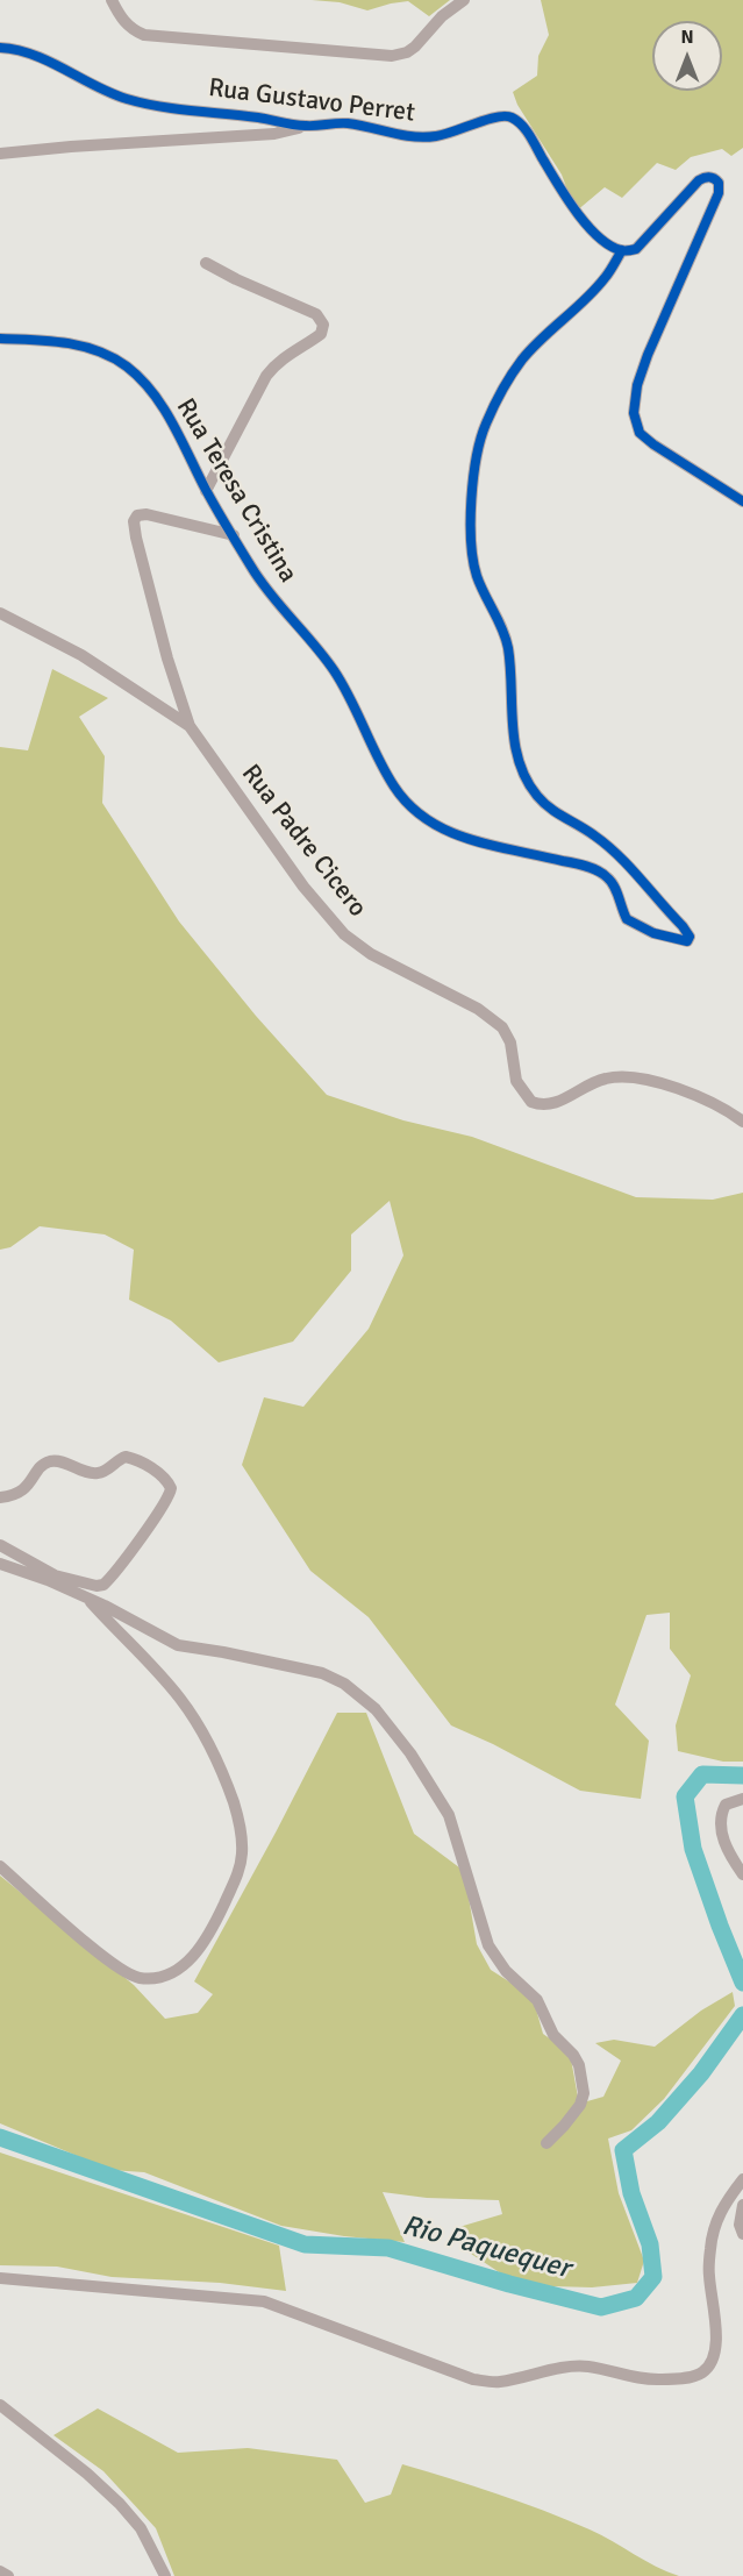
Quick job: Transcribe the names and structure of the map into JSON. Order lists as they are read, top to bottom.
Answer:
{
  "streets": {
    "street": ["Rua Gustavo Perret", "Rua Teresa Cristina", "Rua Padre Cicero"]
  },
  "crossings": [
    ["Rua Gustavo Perret", "Rua Teresa Cristina"]
  ],
  "water": ["Rio Paquequer"],
  "north": "top"
}
